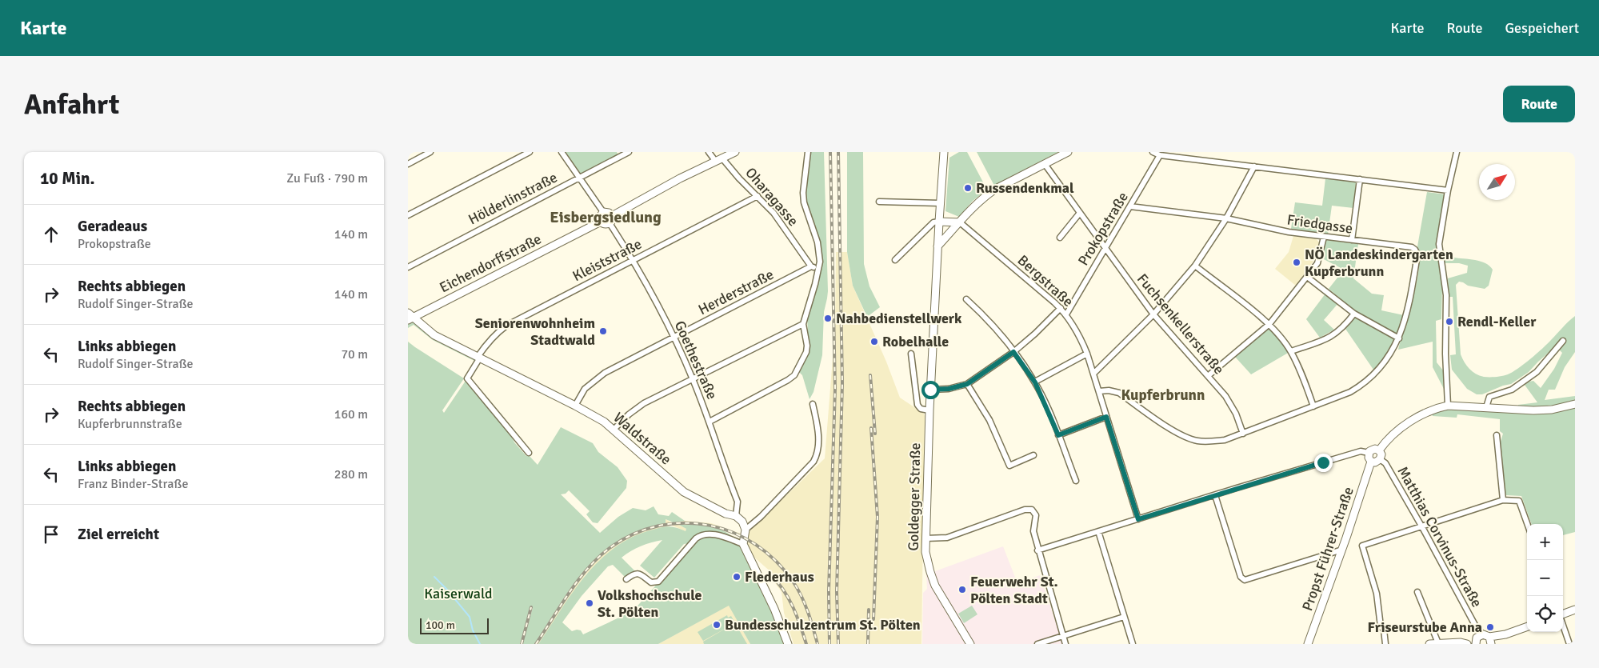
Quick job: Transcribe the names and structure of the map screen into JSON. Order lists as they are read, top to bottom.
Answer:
{
  "streets": {
    "street": [
      "Oharagasse",
      "Hölderlinstraße",
      "Friedgasse",
      "Prokopstraße",
      "Kleiststraße",
      "Eichendorffstraße",
      "Bergstraße",
      "Herderstraße",
      "Fuchsenkellerstraße",
      "Goethestraße",
      "Waldstraße",
      "Goldegger Straße",
      "Matthias Corvinus-Straße",
      "Propst Führer-Straße"
    ]
  },
  "crossings": [
    ["Oharagasse", "Kleiststraße"],
    ["Oharagasse", "Herderstraße"],
    ["Friedgasse", "Prokopstraße"],
    ["Prokopstraße", "Bergstraße"],
    ["Prokopstraße", "Fuchsenkellerstraße"],
    ["Kleiststraße", "Goethestraße"],
    ["Kleiststraße", "Waldstraße"],
    ["Eichendorffstraße", "Goethestraße"],
    ["Eichendorffstraße", "Waldstraße"],
    ["Herderstraße", "Goethestraße"],
    ["Herderstraße", "Waldstraße"],
    ["Goethestraße", "Waldstraße"],
    ["Matthias Corvinus-Straße", "Propst Führer-Straße"]
  ],
  "districts": ["Eisbergsiedlung", "Kupferbrunn"],
  "parks": ["Kaiserwald"],
  "places": [
    "Russendenkmal",
    "NÖ Landeskindergarten Kupferbrunn",
    "Nahbedienstellwerk",
    "Rendl-Keller",
    "Seniorenwohnheim Stadtwald",
    "Robelhalle",
    "Flederhaus",
    "Feuerwehr St. Pölten Stadt",
    "Volkshochschule St. Pölten",
    "Bundesschulzentrum St. Pölten",
    "Friseurstube Anna"
  ],
  "scale_bar": "100 m",
  "north": "top right",
  "page": {
    "header": "Karte",
    "nav": ["Karte", "Route", "Gespeichert"],
    "buttons": "Route",
    "title": "Anfahrt",
    "heading": ["10 Min.", "Zu Fuß · 790 m"],
    "list": [
      ["Geradeaus", "Prokopstraße", "140 m"],
      ["Rechts abbiegen", "Rudolf Singer-Straße", "140 m"],
      ["Links abbiegen", "Rudolf Singer-Straße", "70 m"],
      ["Rechts abbiegen", "Kupferbrunnstraße", "160 m"],
      ["Links abbiegen", "Franz Binder-Straße", "280 m"],
      "Ziel erreicht"
    ],
    "map_buttons": ["+", "−"],
    "scale": "100 m"
  }
}
